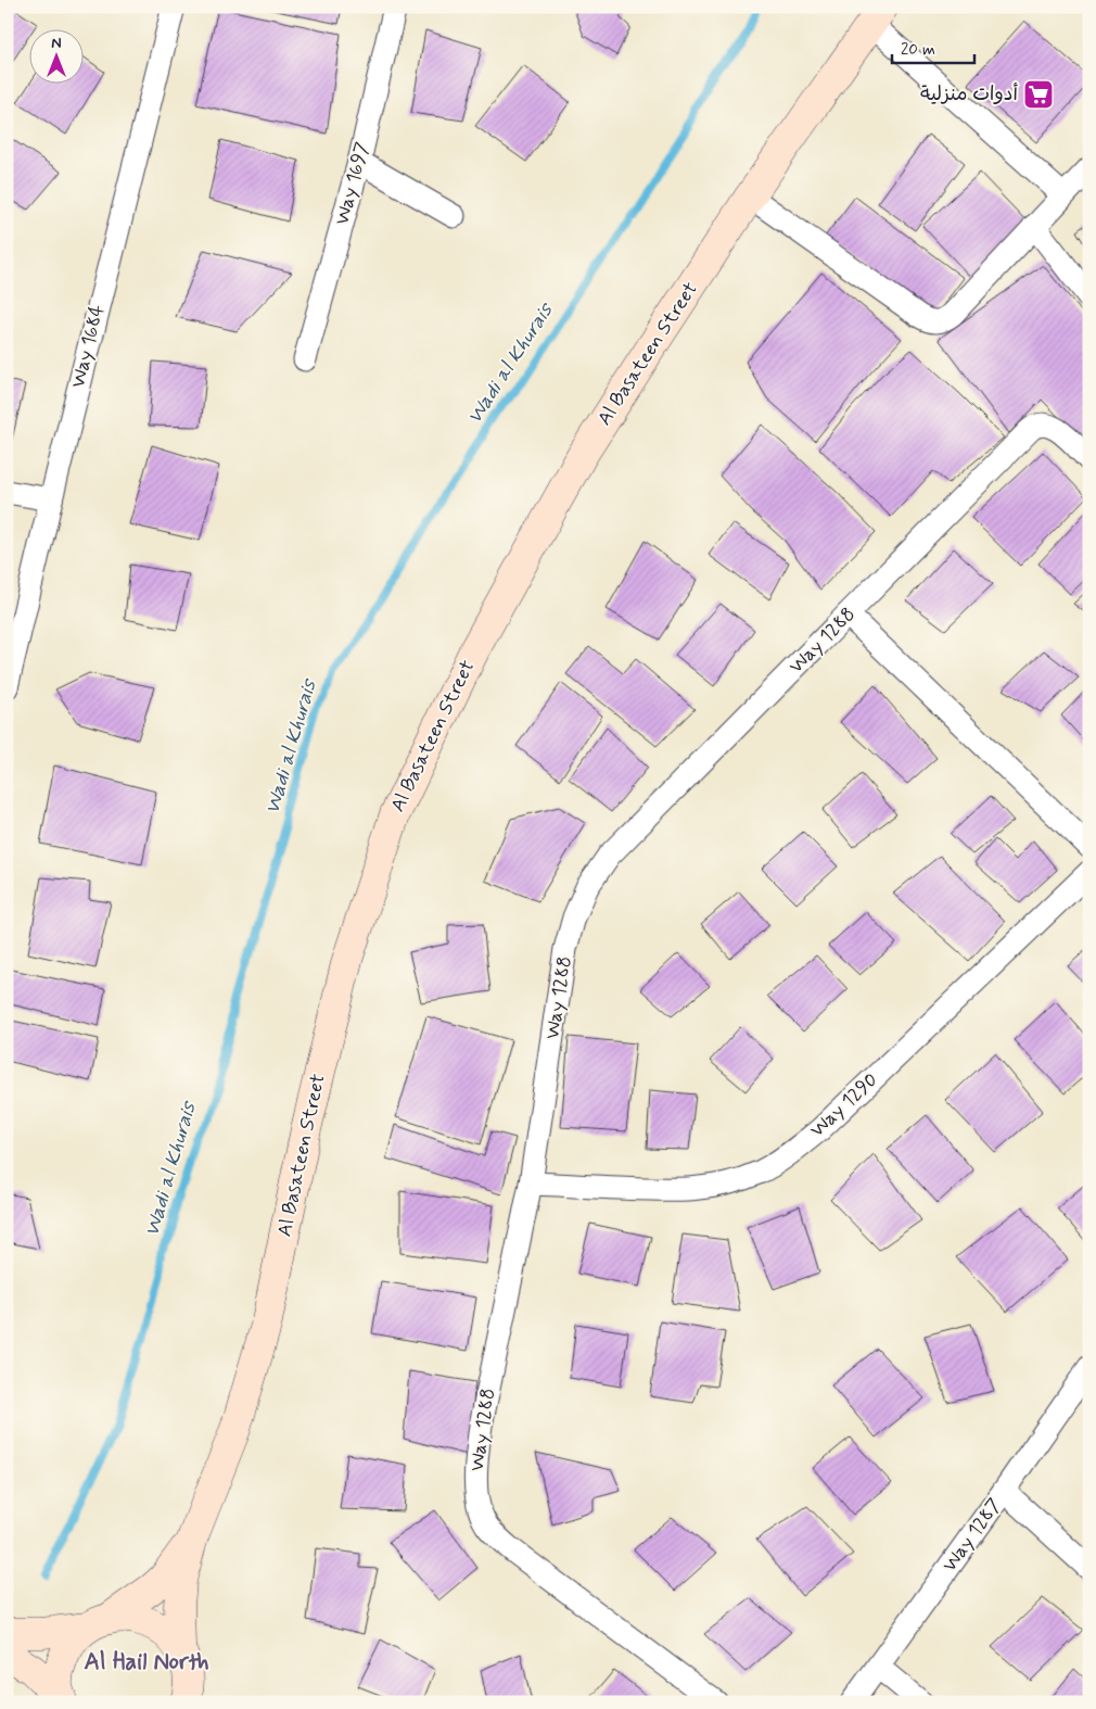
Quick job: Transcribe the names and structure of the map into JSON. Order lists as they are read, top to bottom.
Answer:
{
  "streets": {
    "street": [
      "Way 1697",
      "Way 1684",
      "Al Basateen Street",
      "Way 1288",
      "Way 1290",
      "Way 1287"
    ]
  },
  "crossings": [
    ["Way 1288", "Way 1290"]
  ],
  "districts": ["Al Hail North"],
  "water": ["Wadi al Khurais"],
  "places": {
    "supermarket": ["أدوات منزلية"]
  },
  "scale_bar": "20 m",
  "north": "top"
}
